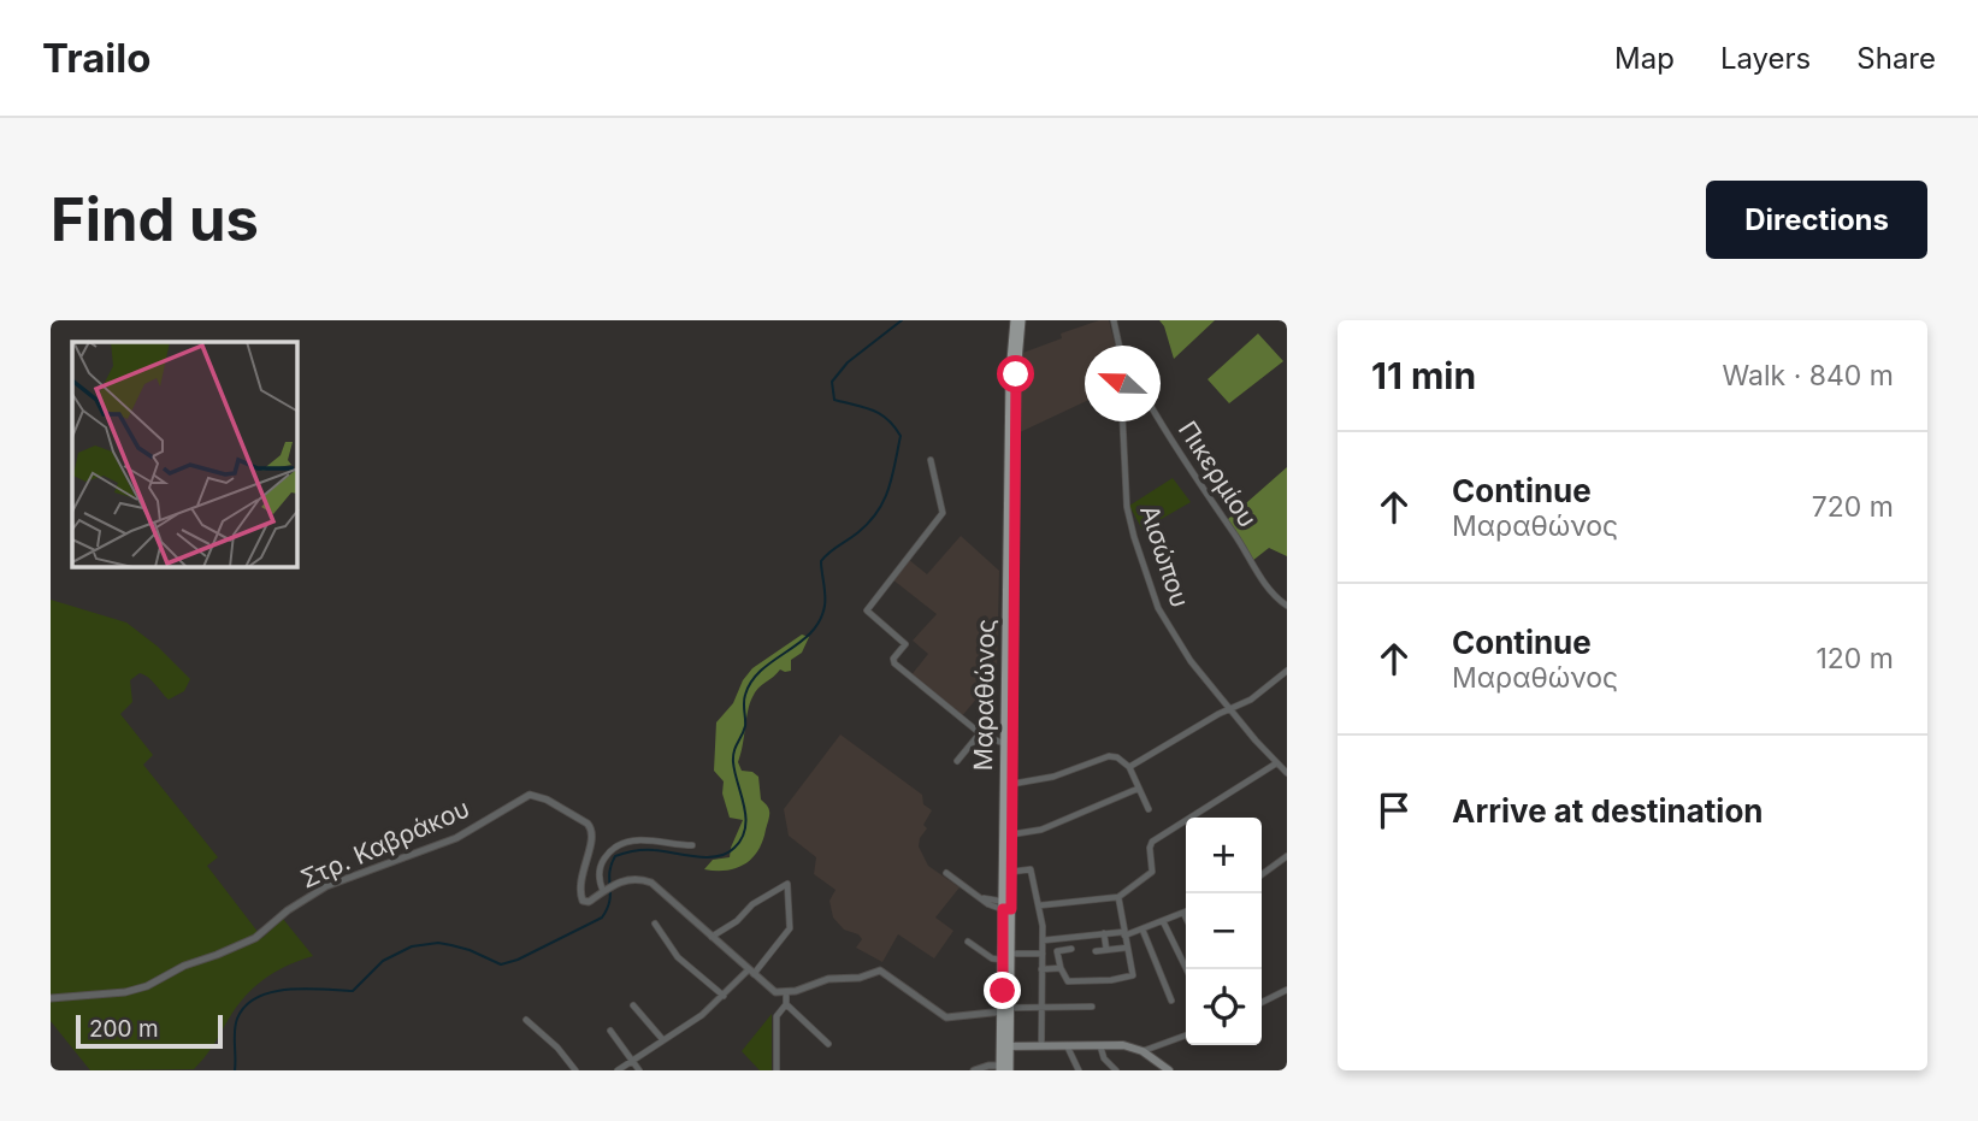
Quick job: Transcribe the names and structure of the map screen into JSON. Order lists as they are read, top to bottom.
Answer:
{
  "streets": {
    "main road": ["Μαραθώνος"],
    "street": ["Πικερμίου", "Αισώπου", "Στρ. Καβράκου"]
  },
  "scale_bar": "200 m",
  "north": "left",
  "page": {
    "header": "Trailo",
    "nav": ["Map", "Layers", "Share"],
    "buttons": "Directions",
    "title": "Find us",
    "heading": ["11 min", "Walk · 840 m"],
    "list": [
      ["Continue", "Μαραθώνος", "720 m"],
      ["Continue", "Μαραθώνος", "120 m"],
      "Arrive at destination"
    ],
    "map_buttons": ["+", "−"],
    "scale": "200 m"
  }
}
